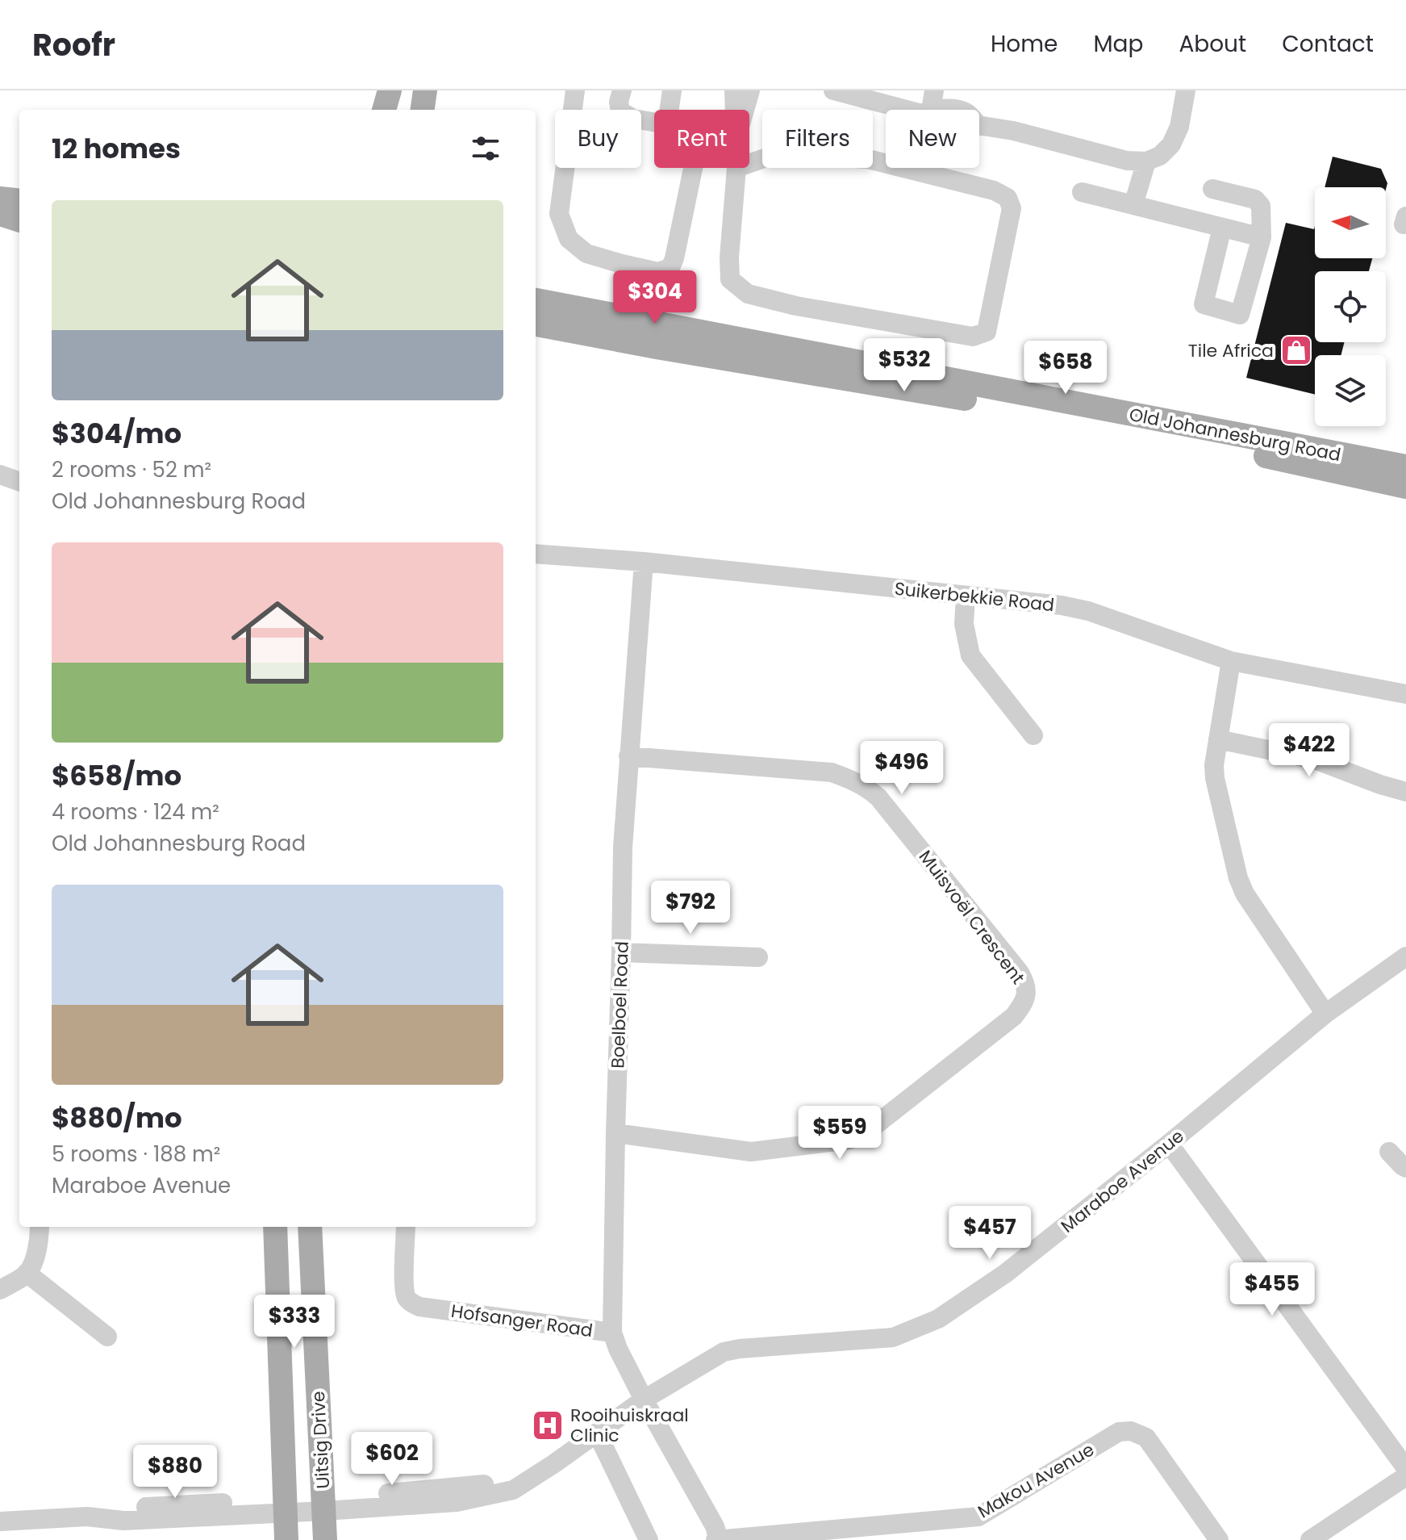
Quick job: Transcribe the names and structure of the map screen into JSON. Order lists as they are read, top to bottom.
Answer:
{
  "streets": {
    "main road": ["Old Johannesburg Road", "Uitsig Drive"],
    "street": [
      "Suikerbekkie Road",
      "Muisvoël Crescent",
      "Boelboel Road",
      "Maraboe Avenue",
      "Hofsanger Road",
      "Makou Avenue"
    ]
  },
  "crossings": [
    ["Suikerbekkie Road", "Boelboel Road"],
    ["Muisvoël Crescent", "Boelboel Road"],
    ["Boelboel Road", "Hofsanger Road"],
    ["Maraboe Avenue", "Hofsanger Road"],
    ["Maraboe Avenue", "Uitsig Drive"],
    ["Hofsanger Road", "Makou Avenue"]
  ],
  "places": {
    "shop": ["Tile Africa"],
    "hospital": ["Rooihuiskraal Clinic"]
  },
  "north": "left",
  "page": {
    "header": "Roofr",
    "nav": [
      "Home",
      "Map",
      "About",
      "Contact"
    ],
    "chip": [
      "Buy",
      "Rent",
      "Filters",
      "New"
    ],
    "heading": "12 homes",
    "list": [
      {
        "name": "$304/mo",
        "note": "2 rooms · 52 m² · Old Johannesburg Road"
      },
      {
        "name": "$658/mo",
        "note": "4 rooms · 124 m² · Old Johannesburg Road"
      },
      {
        "name": "$880/mo",
        "note": "5 rooms · 188 m² · Maraboe Avenue"
      }
    ],
    "price": [
      "$304",
      "$532",
      "$658",
      "$422",
      "$496",
      "$792",
      "$559",
      "$457",
      "$455",
      "$333",
      "$602",
      "$880"
    ]
  }
}
